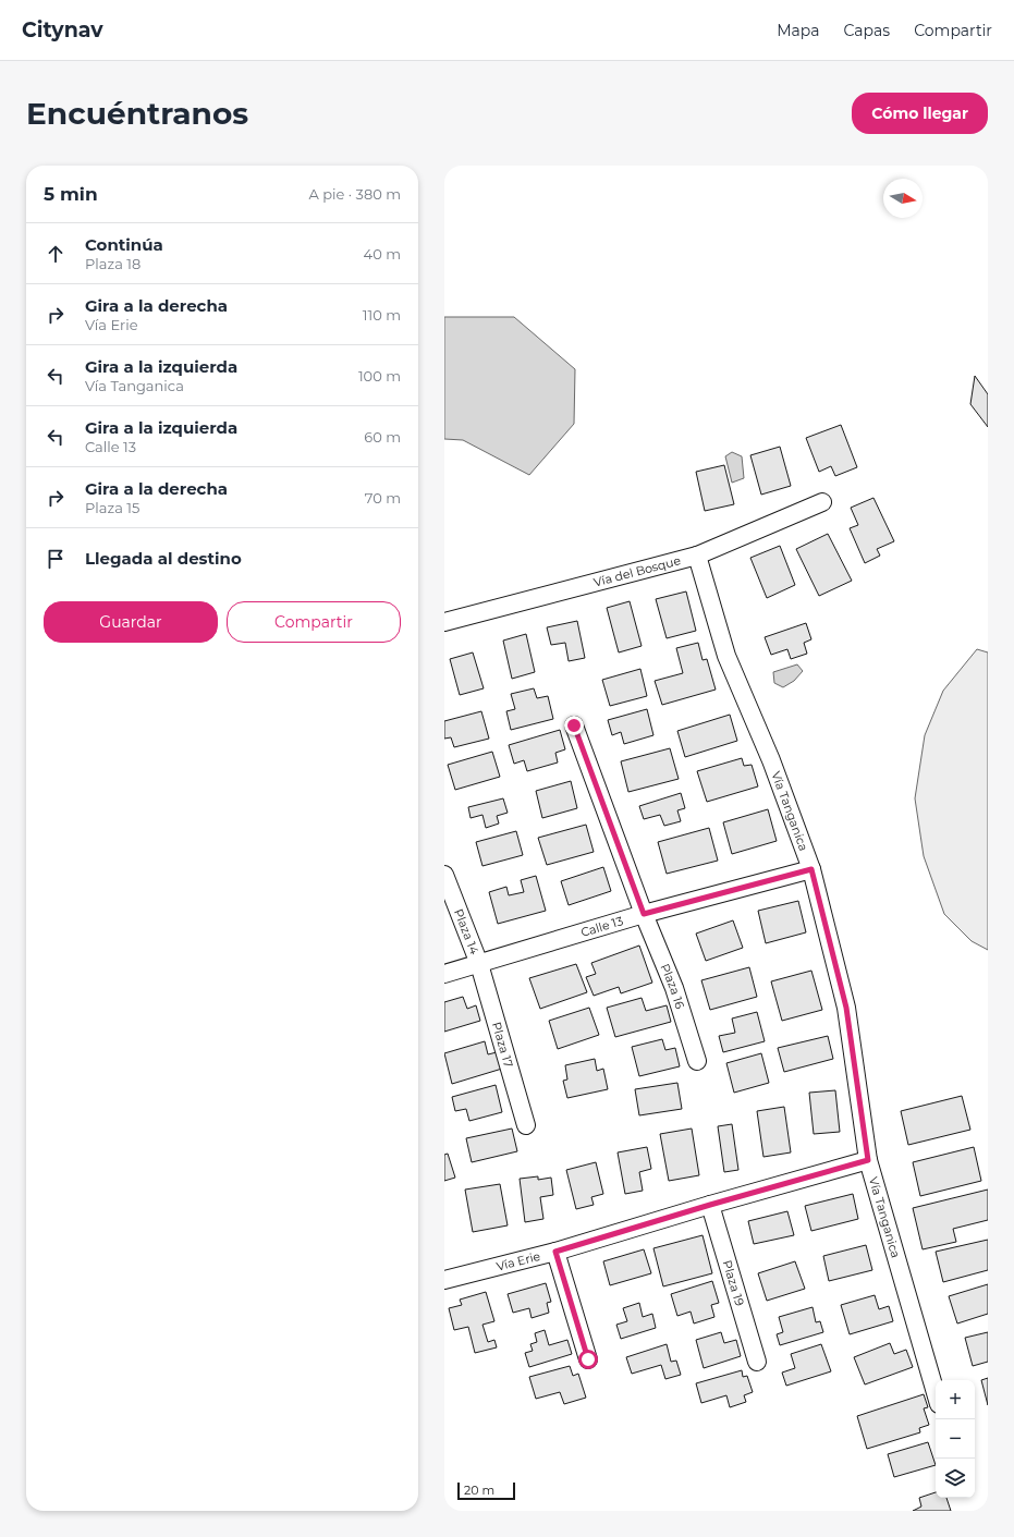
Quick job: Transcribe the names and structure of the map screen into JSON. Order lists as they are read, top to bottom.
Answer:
{
  "streets": {
    "street": [
      "Vía del Bosque",
      "Vía Tanganica",
      "Calle 13",
      "Plaza 14",
      "Plaza 16",
      "Plaza 17",
      "Vía Erie",
      "Plaza 19"
    ]
  },
  "crossings": [
    ["Vía del Bosque", "Vía Tanganica"],
    ["Vía Tanganica", "Calle 13"],
    ["Vía Tanganica", "Vía Erie"],
    ["Calle 13", "Plaza 14"],
    ["Calle 13", "Plaza 16"],
    ["Calle 13", "Plaza 17"],
    ["Plaza 14", "Plaza 17"],
    ["Vía Erie", "Plaza 19"]
  ],
  "scale_bar": "20 m",
  "north": "right",
  "page": {
    "header": "Citynav",
    "nav": ["Mapa", "Capas", "Compartir"],
    "buttons": [
      "Cómo llegar",
      ["Guardar", "Compartir"]
    ],
    "title": "Encuéntranos",
    "heading": ["5 min", "A pie · 380 m"],
    "list": [
      ["Continúa", "Plaza 18", "40 m"],
      ["Gira a la derecha", "Vía Erie", "110 m"],
      ["Gira a la izquierda", "Vía Tanganica", "100 m"],
      ["Gira a la izquierda", "Calle 13", "60 m"],
      ["Gira a la derecha", "Plaza 15", "70 m"],
      "Llegada al destino"
    ],
    "map_buttons": ["+", "−"],
    "scale": "20 m"
  }
}
